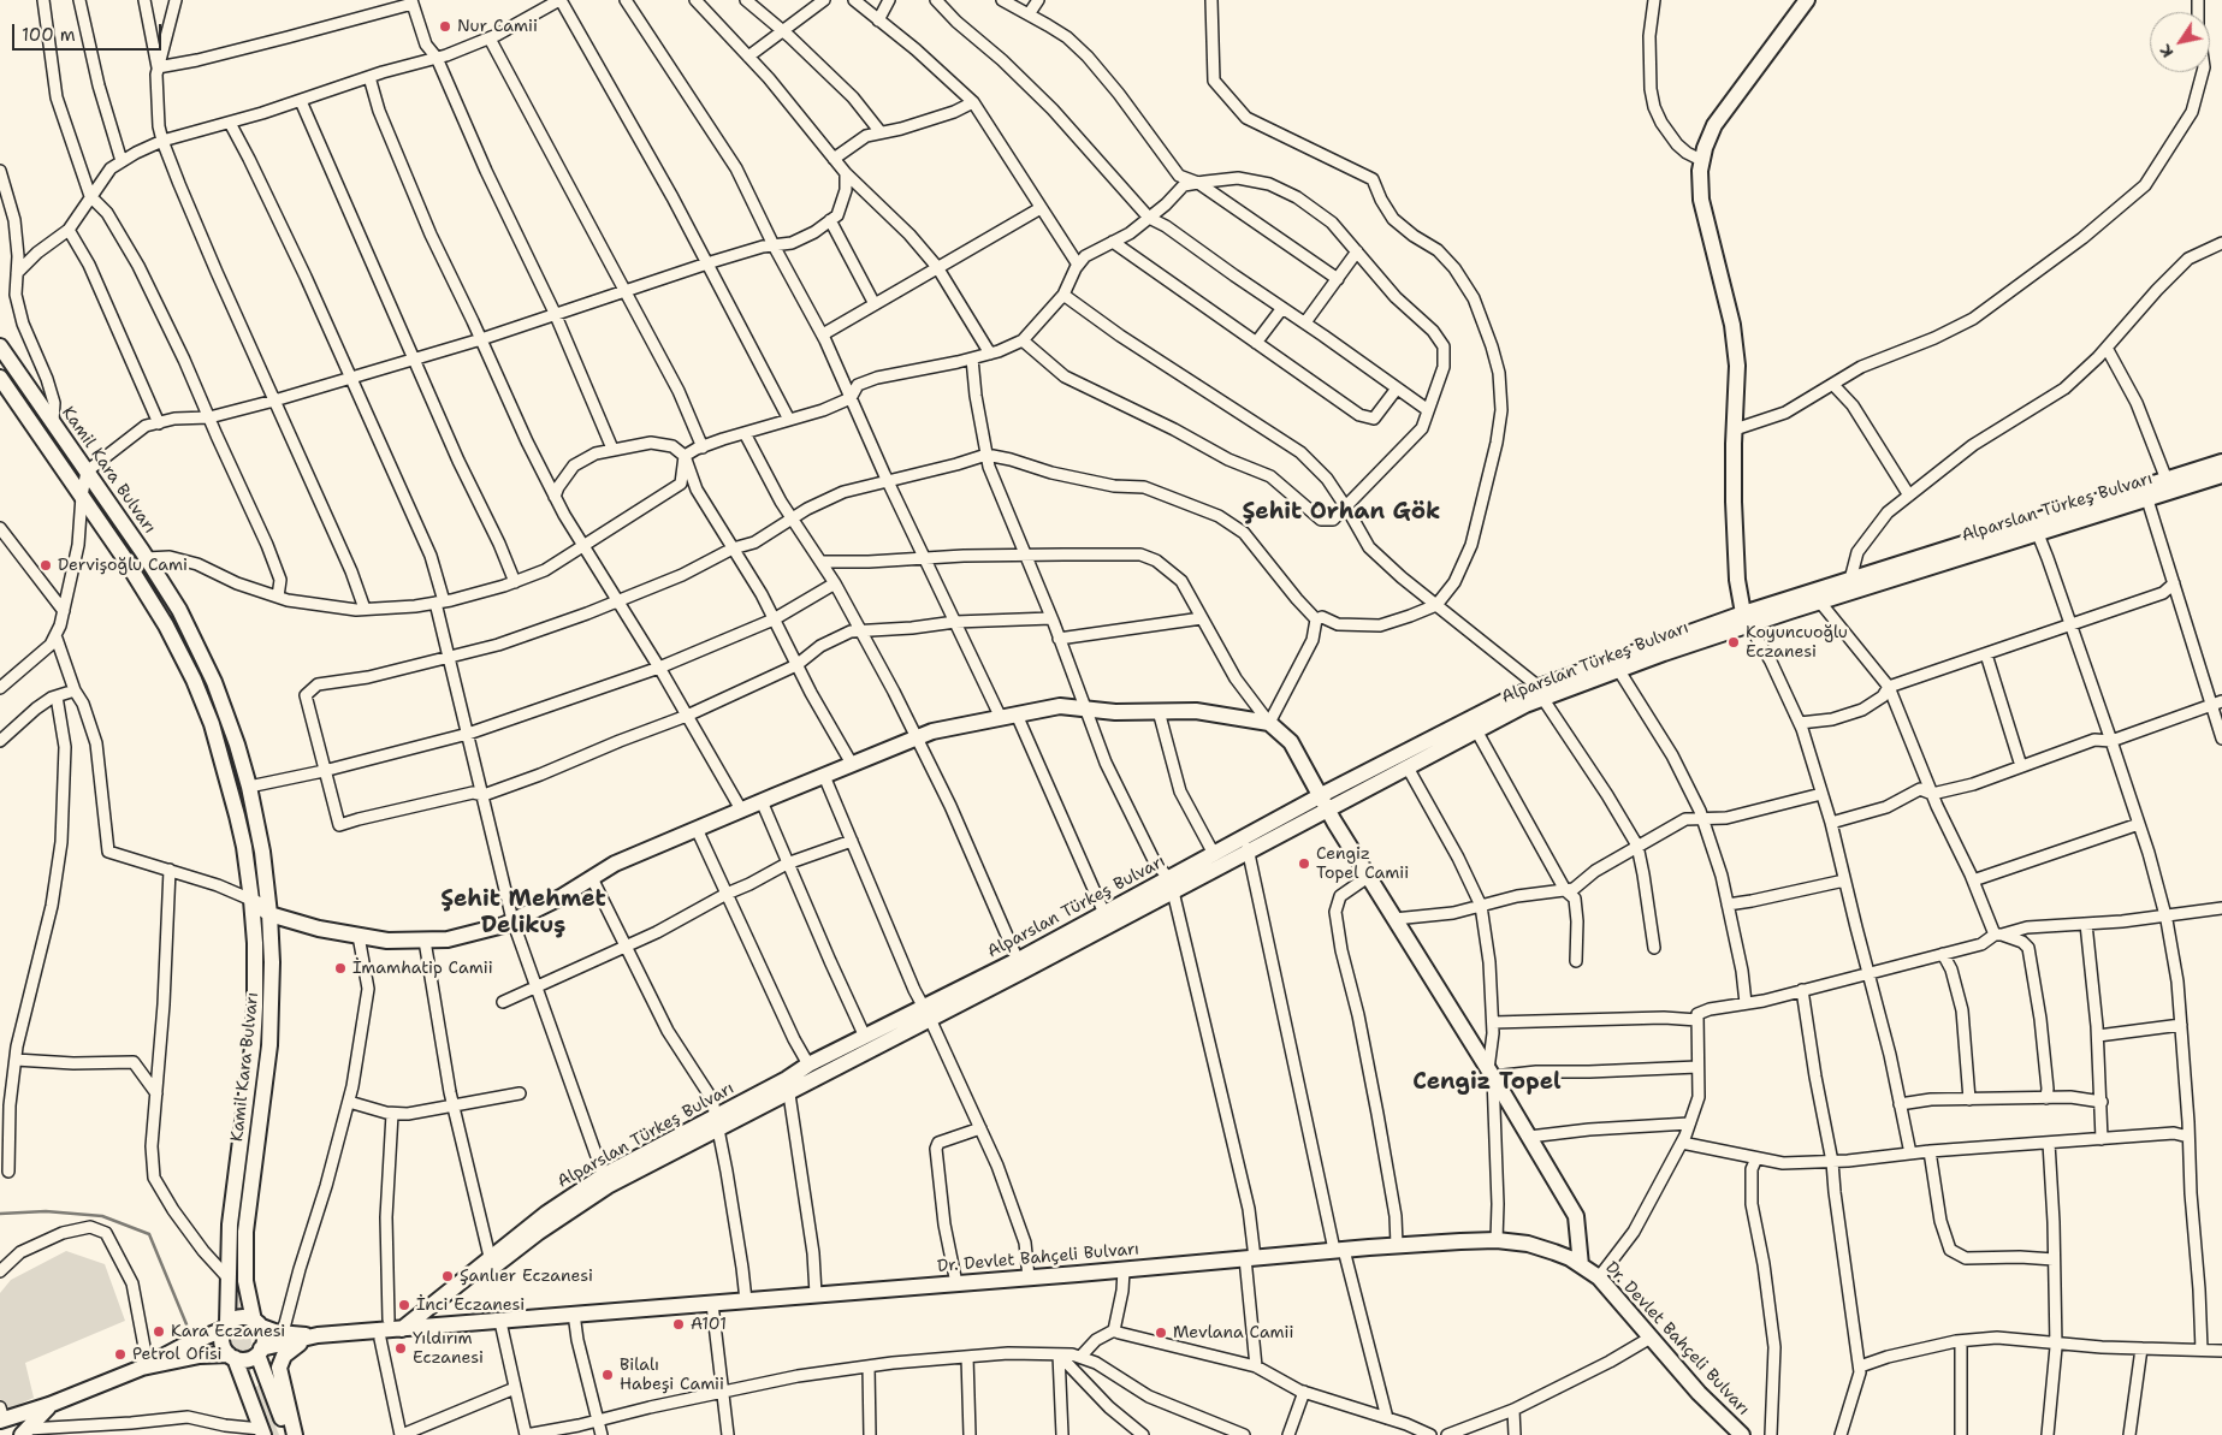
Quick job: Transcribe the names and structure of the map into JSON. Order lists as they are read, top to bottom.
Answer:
{
  "streets": {
    "main road": ["Kamil Kara Bulvarı", "Alparslan Türkeş Bulvarı", "Dr. Devlet Bahçeli Bulvarı"]
  },
  "crossings": [
    ["Kamil Kara Bulvarı", "Dr. Devlet Bahçeli Bulvarı"],
    ["Alparslan Türkeş Bulvarı", "Dr. Devlet Bahçeli Bulvarı"]
  ],
  "districts": ["Şehit Orhan Gök", "Şehit Mehmet Delikuş", "Cengiz Topel"],
  "places": [
    "Nur Camii",
    "Dervişoğlu Cami",
    "Koyuncuoğlu Eczanesi",
    "Cengiz Topel Camii",
    "İmamhatip Camii",
    "Şanlıer Eczanesi",
    "İnci Eczanesi",
    "A101",
    "Kara Eczanesi",
    "Mevlana Camii",
    "Yıldırım Eczanesi",
    "Petrol Ofisi",
    "Bilalı Habeşi Camii"
  ],
  "scale_bar": "100 m",
  "north": "bottom left"
}
